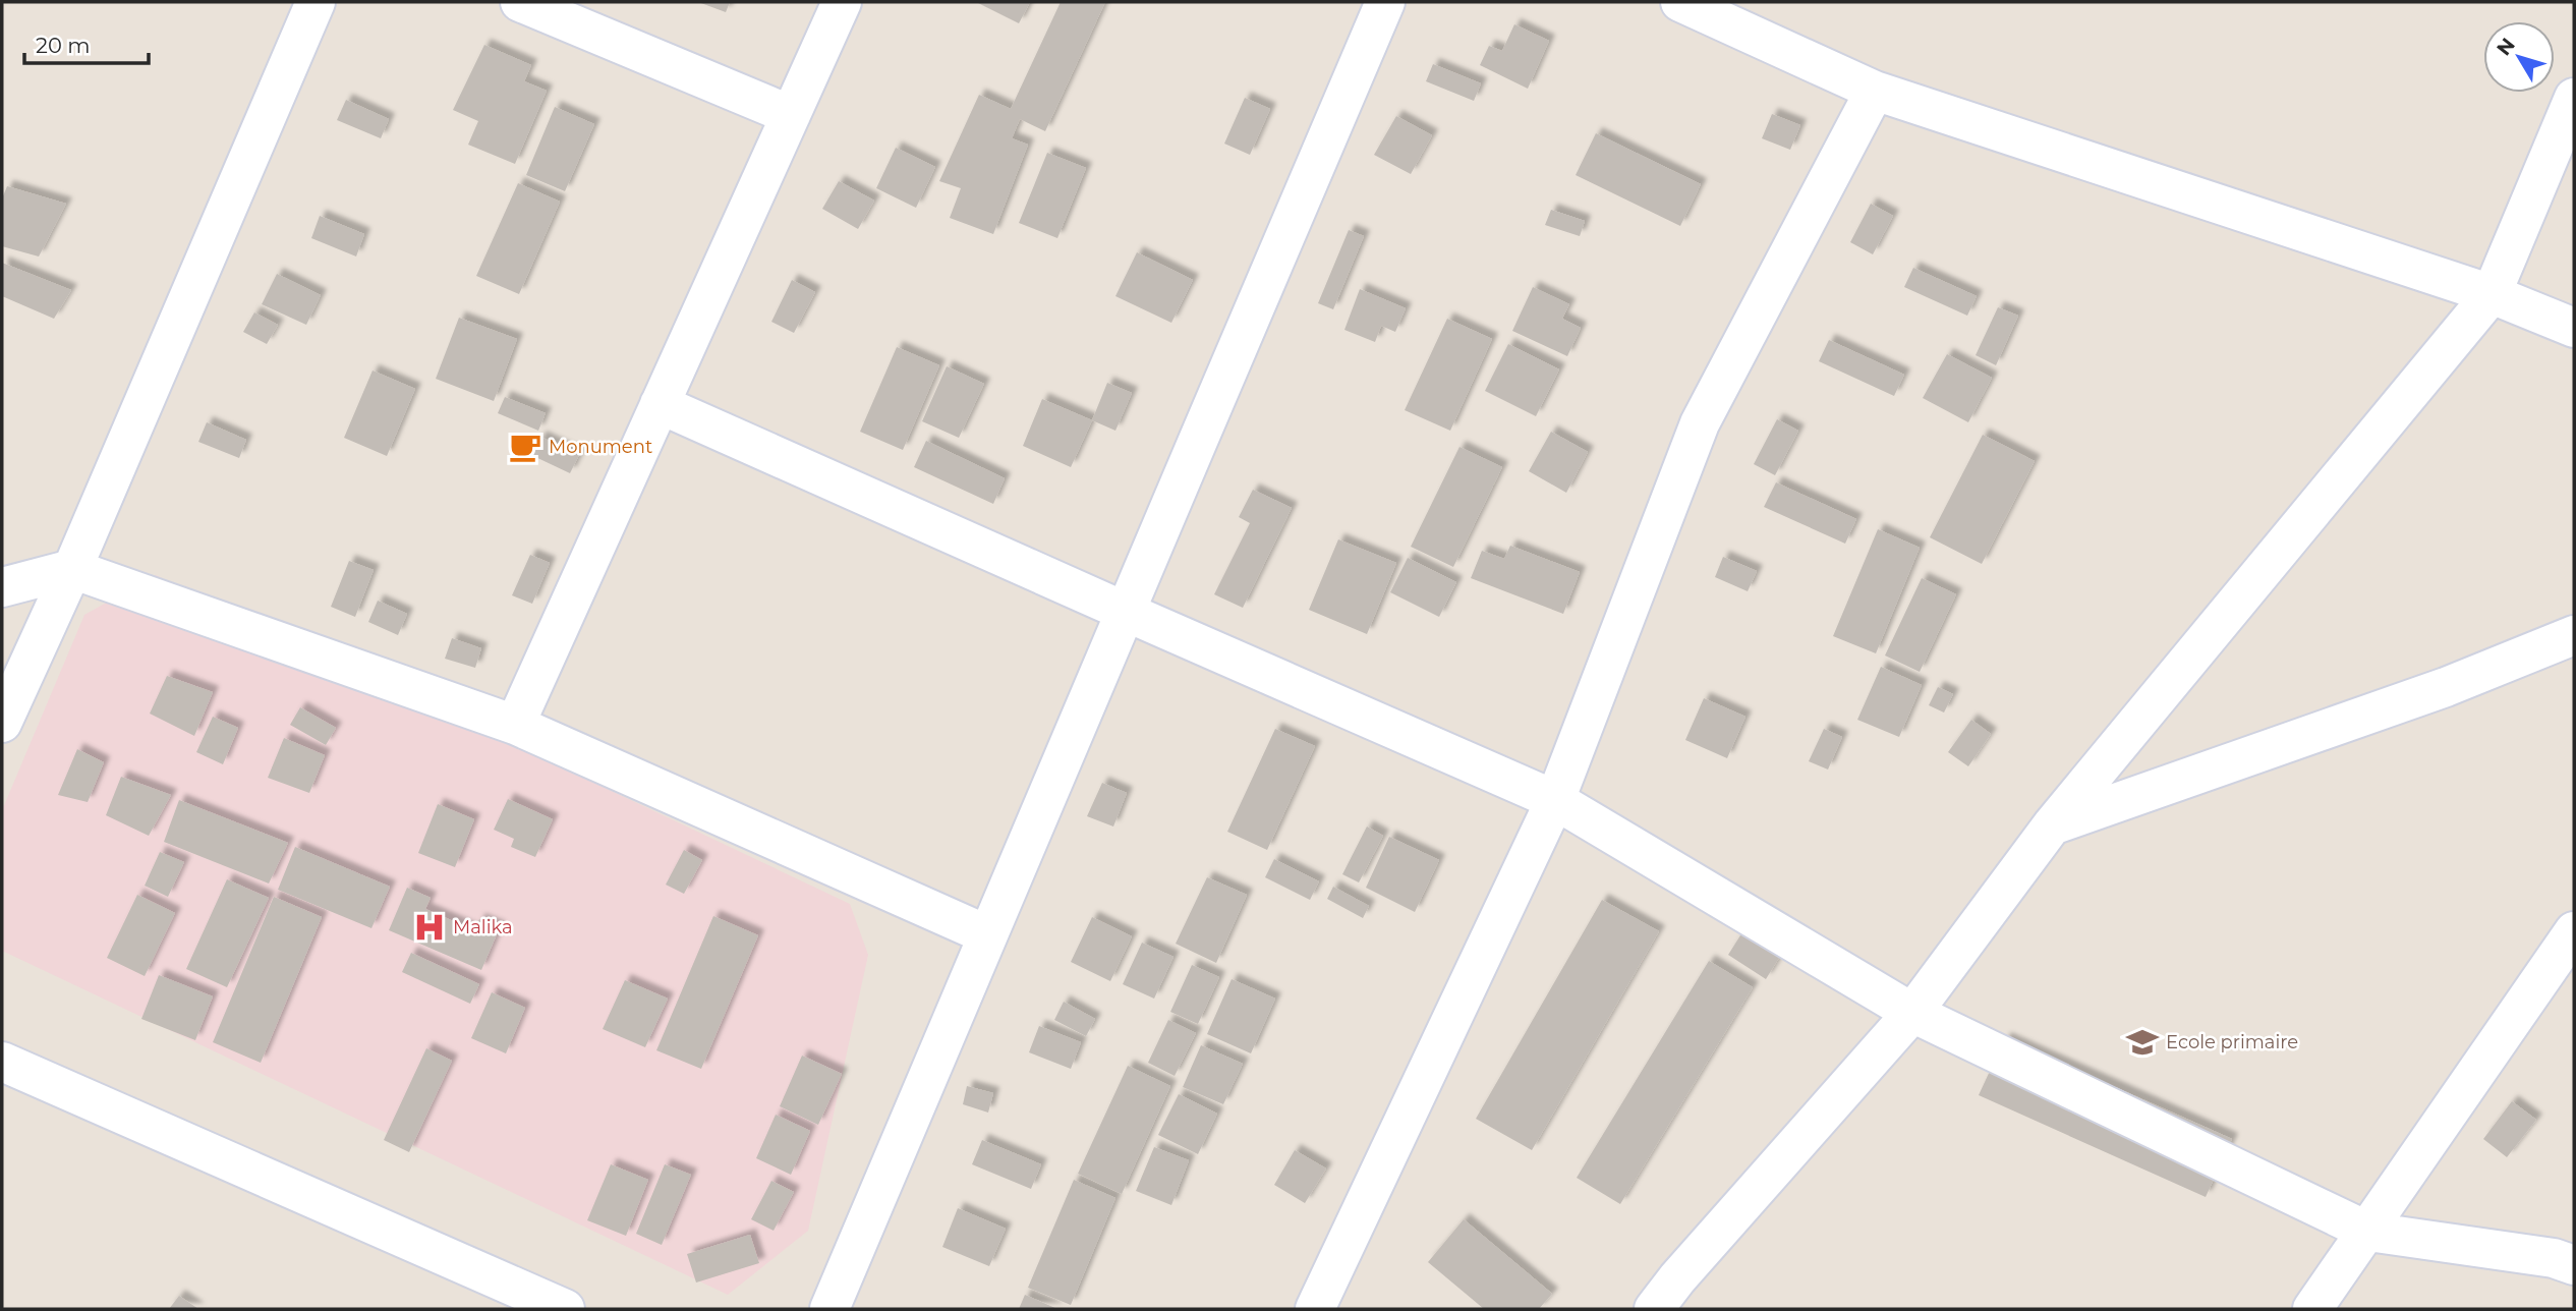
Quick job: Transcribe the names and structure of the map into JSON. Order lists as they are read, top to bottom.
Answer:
{
  "places": {
    "cafe": ["Monument"],
    "hospital": ["Malika"],
    "school or university": ["Ecole primaire"]
  },
  "scale_bar": "20 m",
  "north": "top left"
}
